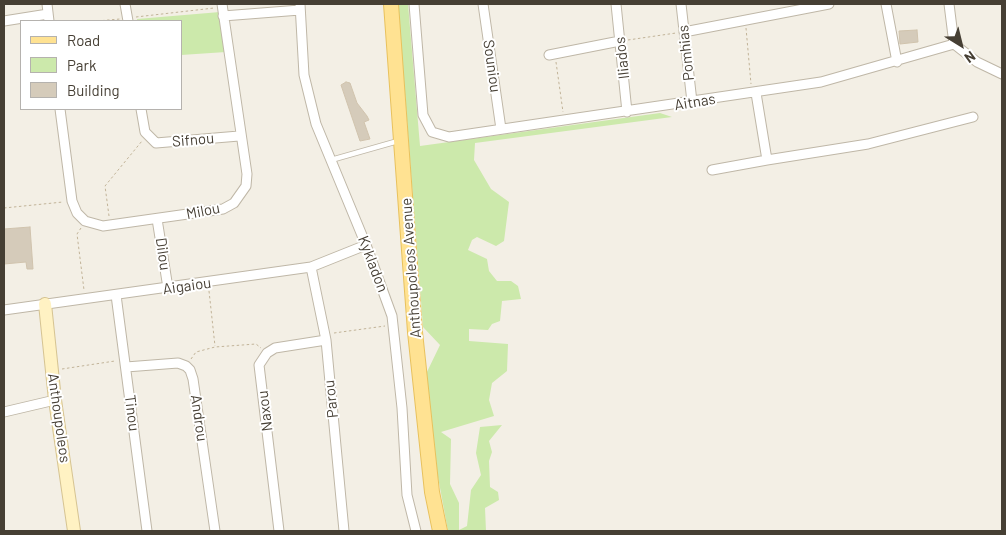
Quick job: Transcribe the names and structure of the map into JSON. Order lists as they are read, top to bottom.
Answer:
{
  "streets": {
    "main road": ["Anthoupoleos Avenue"],
    "street": [
      "Pomhias",
      "Iliados",
      "Souniou",
      "Aitnas",
      "Sifnou",
      "Milou",
      "Dilou",
      "Kykladon",
      "Aigaiou",
      "Parou",
      "Naxou",
      "Tinou",
      "Anthoupoleos",
      "Androu"
    ]
  },
  "crossings": [
    ["Pomhias", "Aitnas"],
    ["Iliados", "Aitnas"],
    ["Souniou", "Aitnas"],
    ["Sifnou", "Milou"],
    ["Milou", "Dilou"],
    ["Dilou", "Aigaiou"],
    ["Kykladon", "Aigaiou"],
    ["Aigaiou", "Parou"],
    ["Aigaiou", "Tinou"],
    ["Aigaiou", "Anthoupoleos"]
  ],
  "legend": ["Road", "Park", "Building"],
  "north": "bottom right"
}
